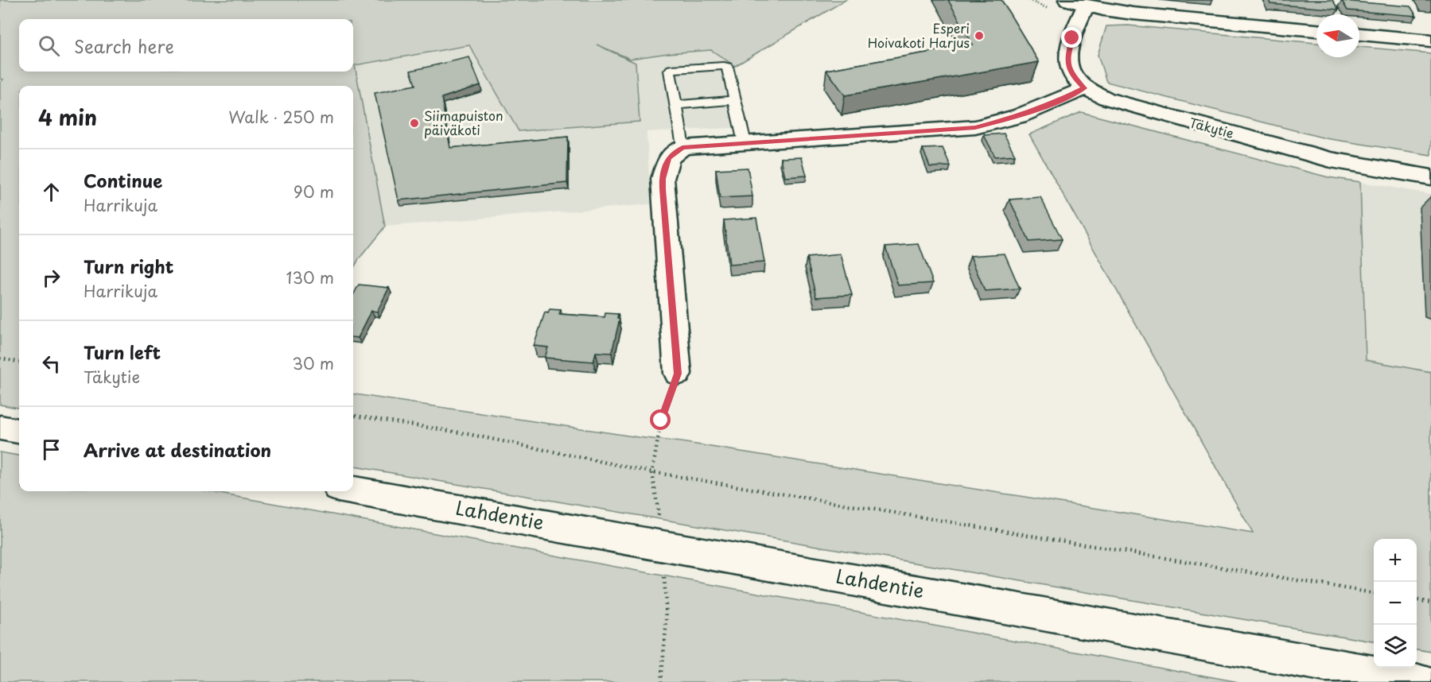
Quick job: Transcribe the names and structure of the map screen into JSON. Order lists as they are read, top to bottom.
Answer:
{
  "streets": {
    "street": ["Täkytie", "Lahdentie"]
  },
  "places": ["Esperi Hoivakoti Harjus", "Siimapuiston päiväkoti"],
  "north": "left",
  "page": {
    "search": "Search here",
    "heading": ["4 min", "Walk · 250 m"],
    "list": [
      ["Continue", "Harrikuja", "90 m"],
      ["Turn right", "Harrikuja", "130 m"],
      ["Turn left", "Täkytie", "30 m"],
      "Arrive at destination"
    ],
    "map_buttons": ["+", "−"]
  }
}
